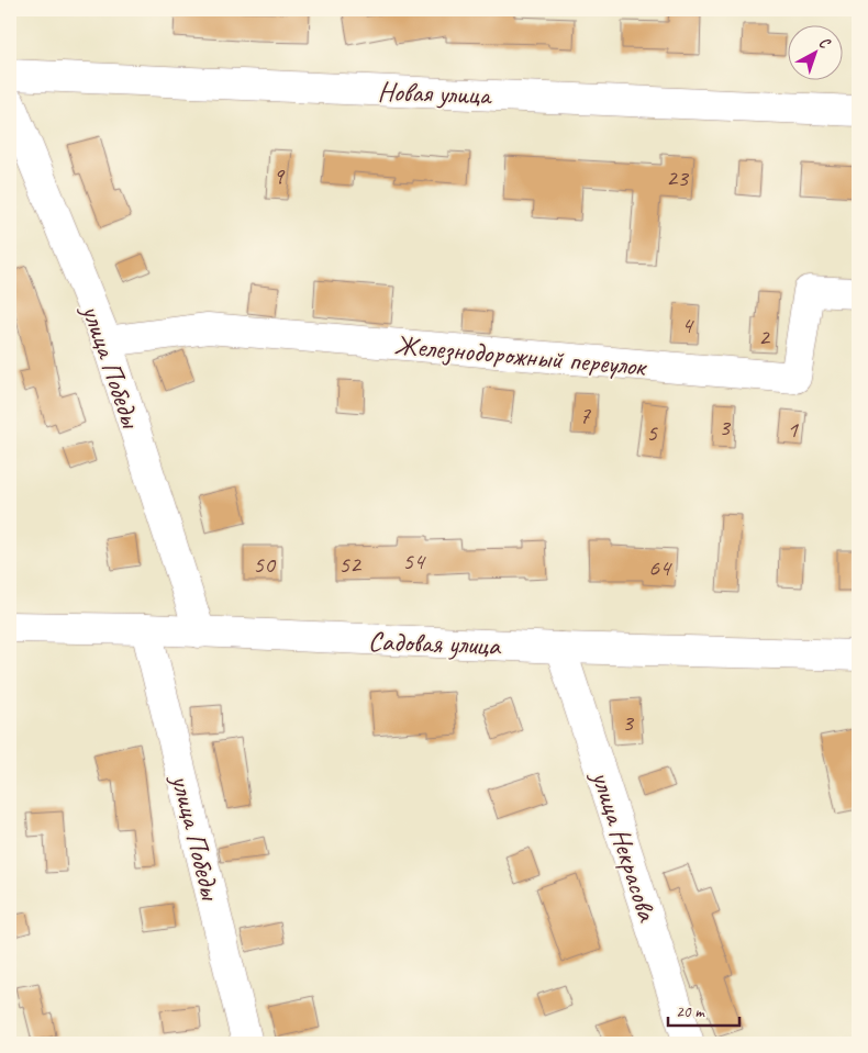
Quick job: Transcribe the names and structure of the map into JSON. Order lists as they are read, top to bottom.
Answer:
{
  "streets": {
    "street": [
      "Новая улица",
      "Железнодорожный переулок",
      "улица Победы",
      "Садовая улица",
      "улица Некрасова"
    ]
  },
  "crossings": [
    ["Железнодорожный переулок", "улица Победы"],
    ["улица Победы", "Садовая улица"],
    ["Садовая улица", "улица Некрасова"]
  ],
  "house_numbers": [
    "9",
    "23",
    "4",
    "2",
    "7",
    "3",
    "1",
    "5",
    "54",
    "50",
    "52",
    "64",
    "3"
  ],
  "scale_bar": "20 m",
  "north": "top right"
}
